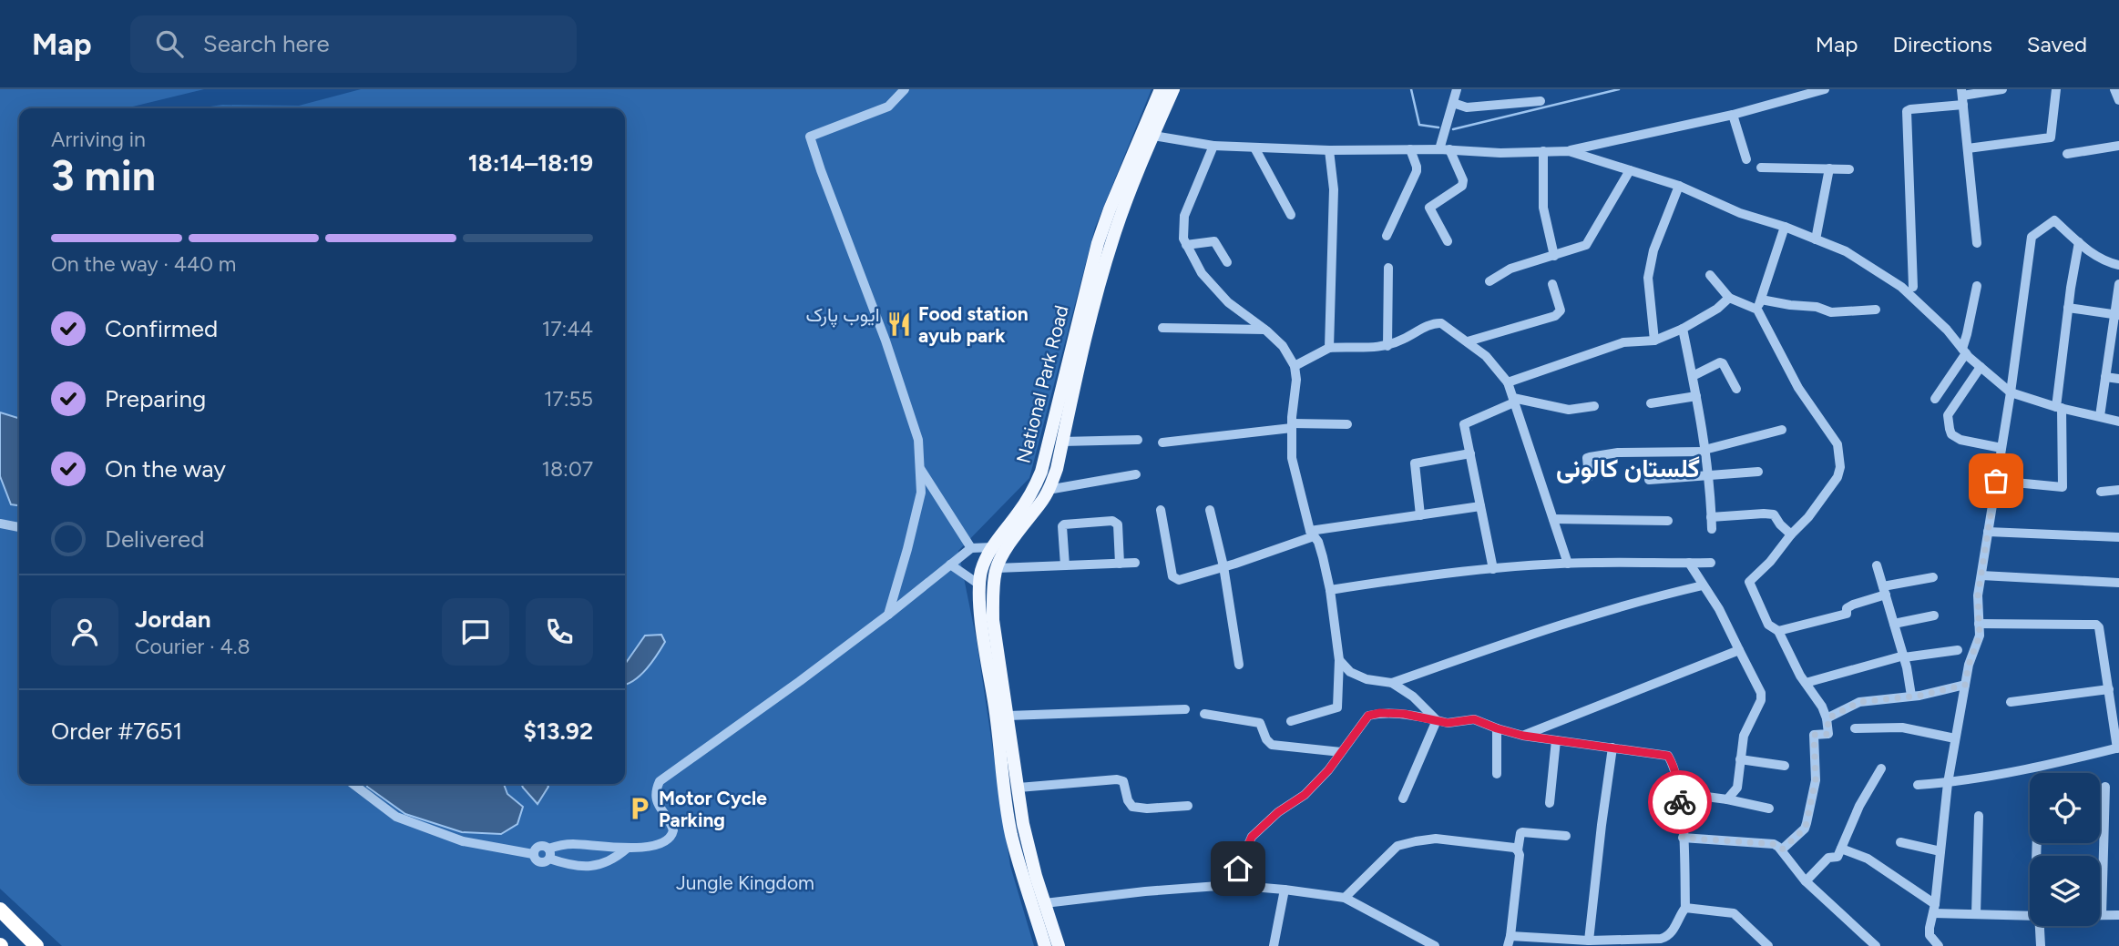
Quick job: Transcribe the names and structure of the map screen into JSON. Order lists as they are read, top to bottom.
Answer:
{
  "streets": {
    "main road": ["National Park Road"]
  },
  "districts": ["گلستان کالونی"],
  "parks": ["ایوب پارک", "Jungle Kingdom"],
  "places": {
    "restaurant": ["Food station ayub park"],
    "parking": ["Motor Cycle Parking"]
  },
  "page": {
    "header": "Map",
    "search": "Search here",
    "nav": ["Map", "Directions", "Saved"],
    "heading": ["3 min", "Arriving in", "18:14–18:19"],
    "panel": [
      "Jordan",
      "Courier · 4.8",
      "Order #7651",
      "$13.92"
    ],
    "bar": "On the way · 440 m",
    "list": [
      ["Confirmed", "17:44"],
      ["Preparing", "17:55"],
      ["On the way", "18:07"],
      "Delivered"
    ]
  }
}
